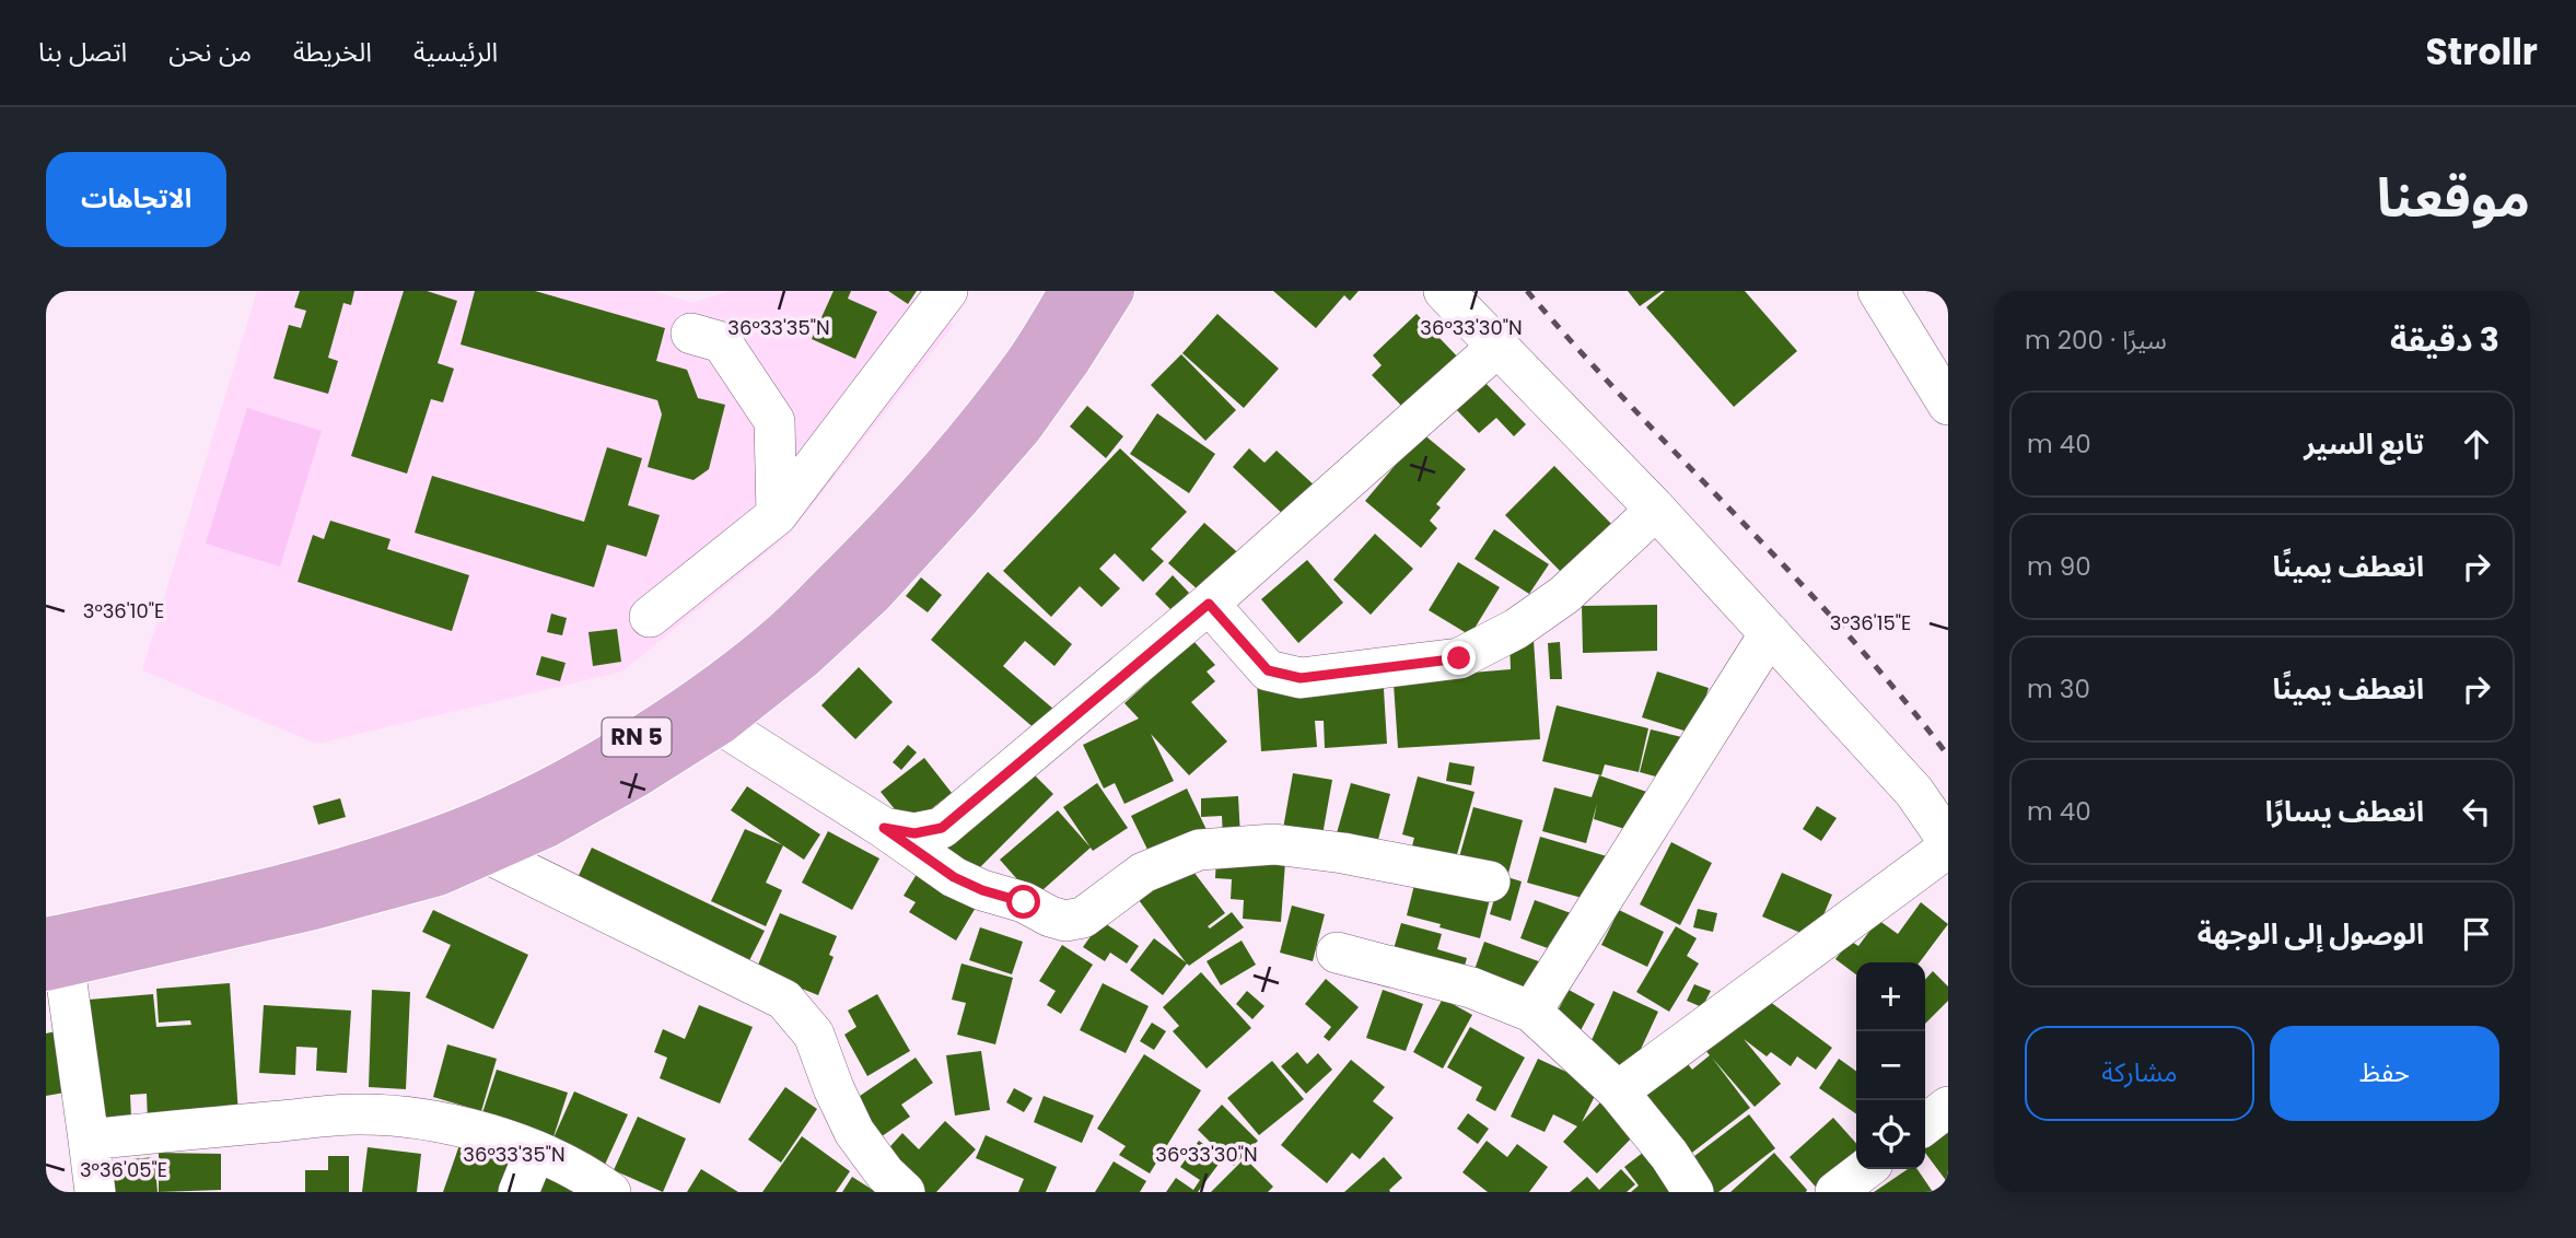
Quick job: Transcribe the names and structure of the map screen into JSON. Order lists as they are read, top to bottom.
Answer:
{
  "streets": {
    "main road": ["RN 5"]
  },
  "page": {
    "header": "Strollr",
    "nav": [
      "الرئيسية",
      "الخريطة",
      "من نحن",
      "اتصل بنا"
    ],
    "title": "موقعنا",
    "buttons": [
      "الاتجاهات",
      ["حفظ", "مشاركة"]
    ],
    "heading": ["3 دقيقة", "سيرًا · 200 m"],
    "list": [
      ["تابع السير", "40 m"],
      ["انعطف يمينًا", "90 m"],
      ["انعطف يمينًا", "30 m"],
      ["انعطف يسارًا", "40 m"],
      "الوصول إلى الوجهة"
    ],
    "map_buttons": ["+", "−"]
  },
  "coordinates": [
    "36°33'35\"N",
    "36°33'30\"N",
    "3°36'10\"E",
    "3°36'15\"E",
    "3°36'05\"E"
  ]
}
